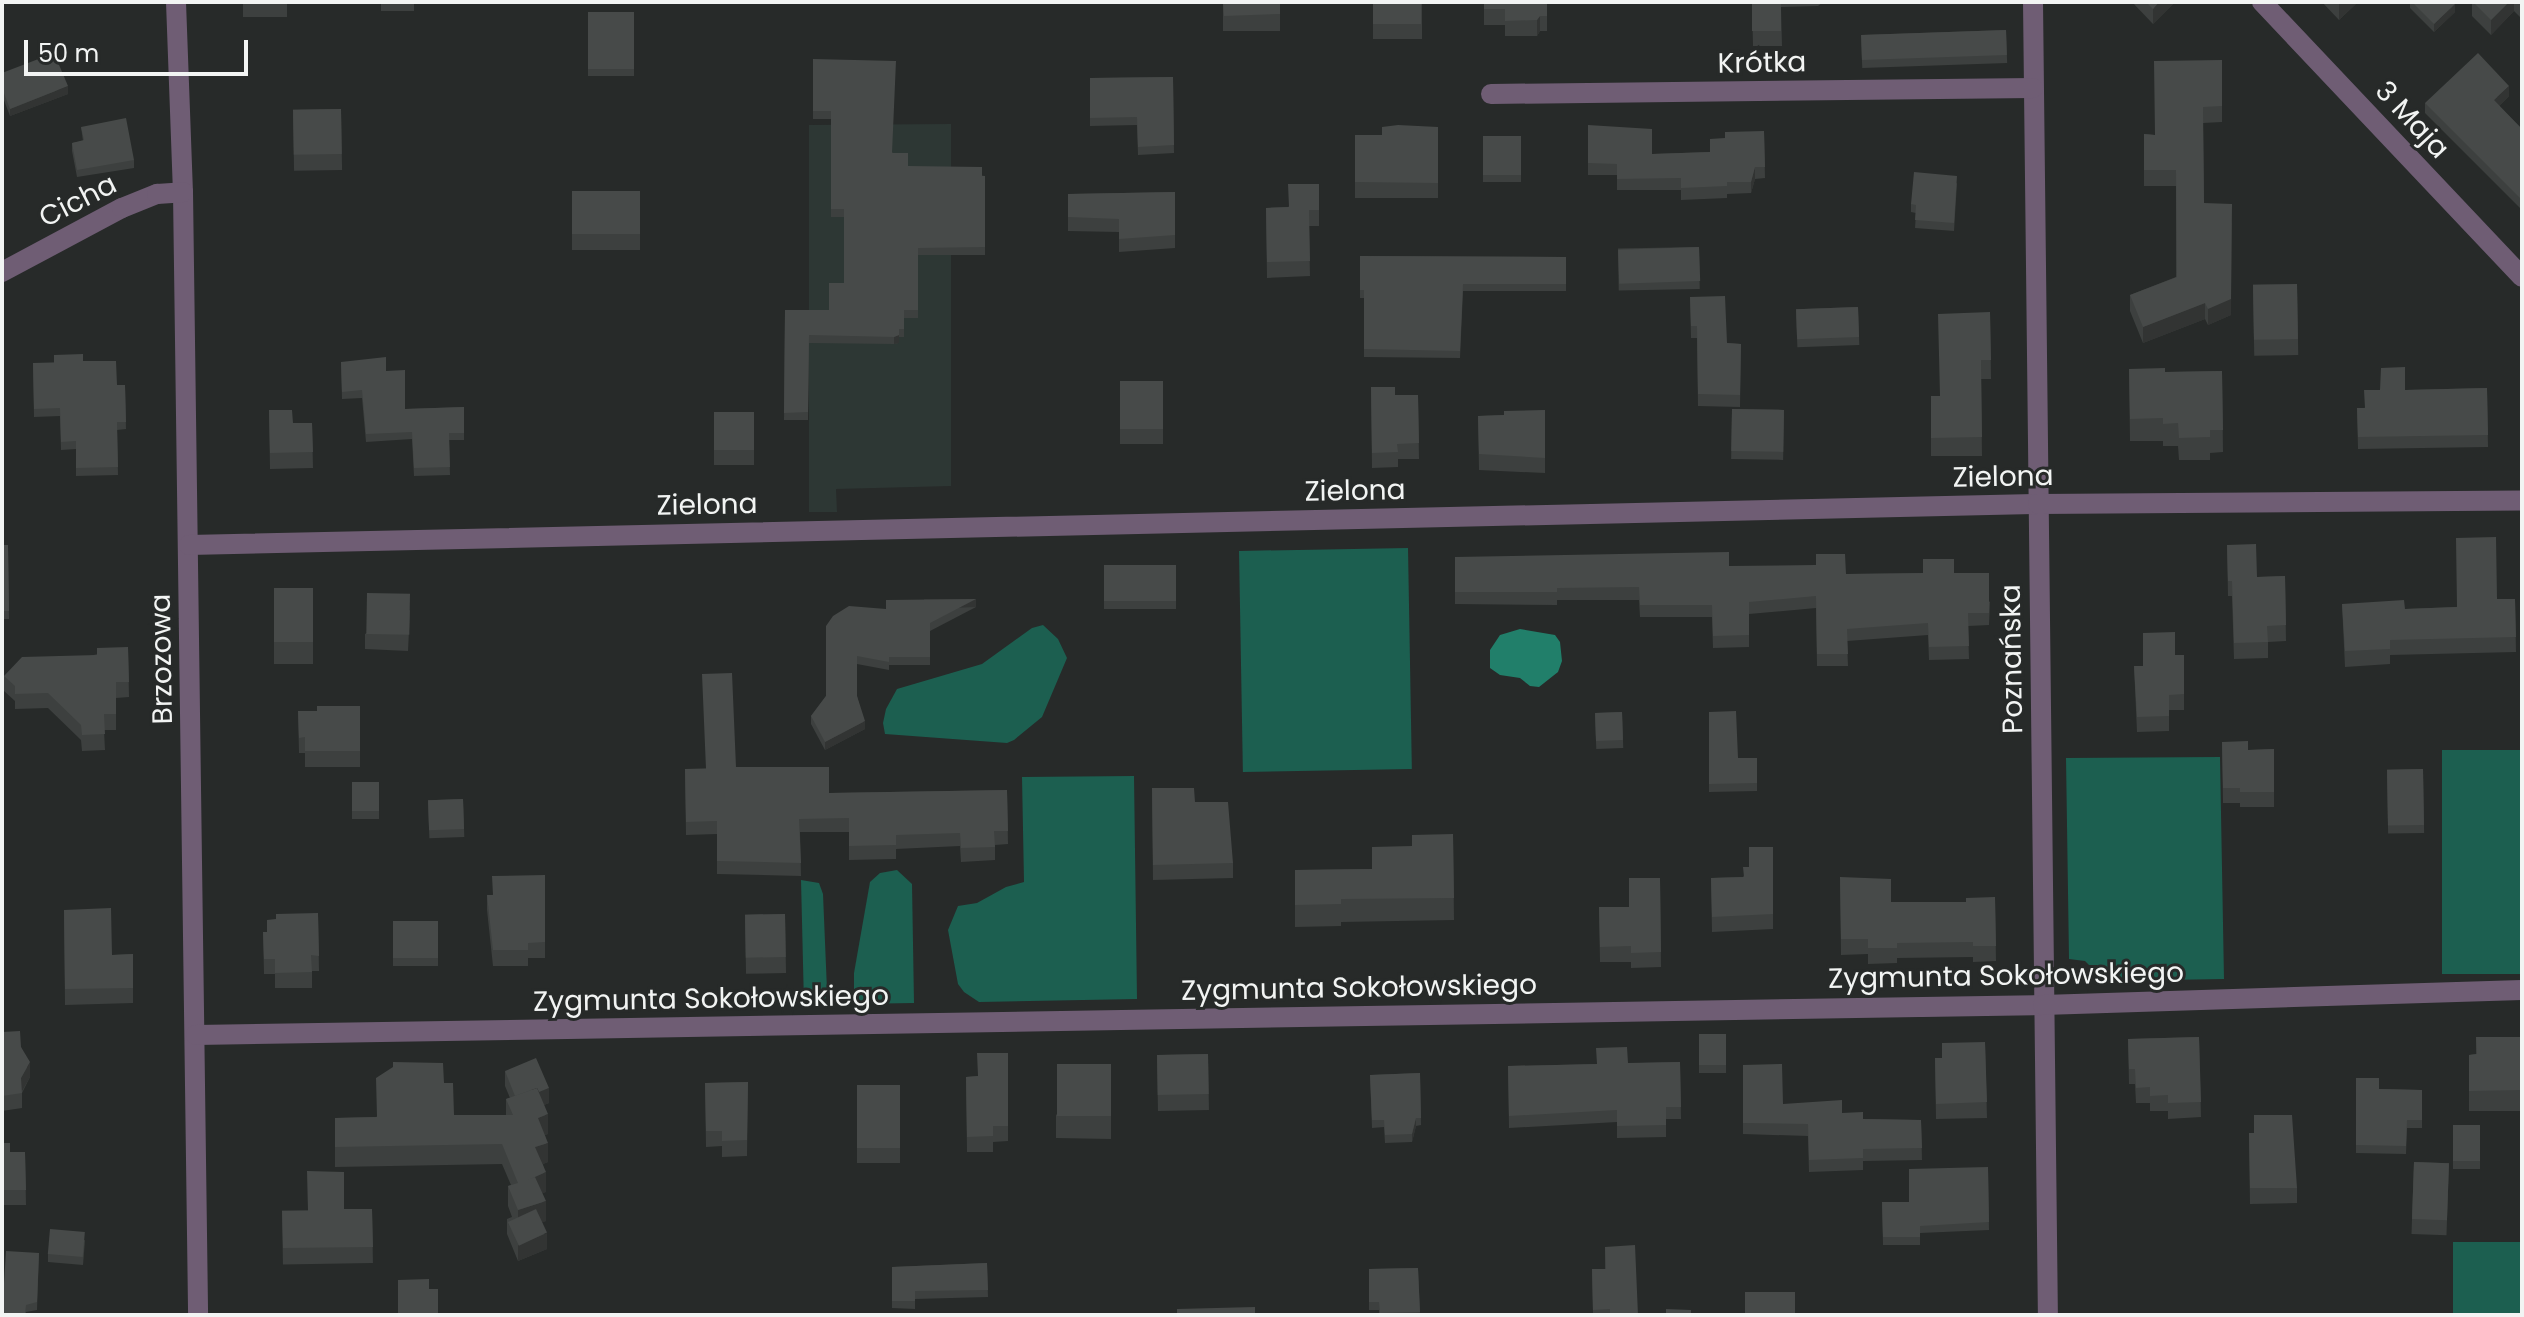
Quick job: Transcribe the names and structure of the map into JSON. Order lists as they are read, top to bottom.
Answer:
{
  "streets": {
    "street": [
      "Krótka",
      "3 Maja",
      "Cicha",
      "Zielona",
      "Brzozowa",
      "Poznańska",
      "Zygmunta Sokołowskiego"
    ]
  },
  "crossings": [
    ["Krótka", "Poznańska"],
    ["Cicha", "Brzozowa"],
    ["Zielona", "Brzozowa"],
    ["Zielona", "Poznańska"],
    ["Brzozowa", "Zygmunta Sokołowskiego"],
    ["Poznańska", "Zygmunta Sokołowskiego"]
  ],
  "scale_bar": "50 m"
}
